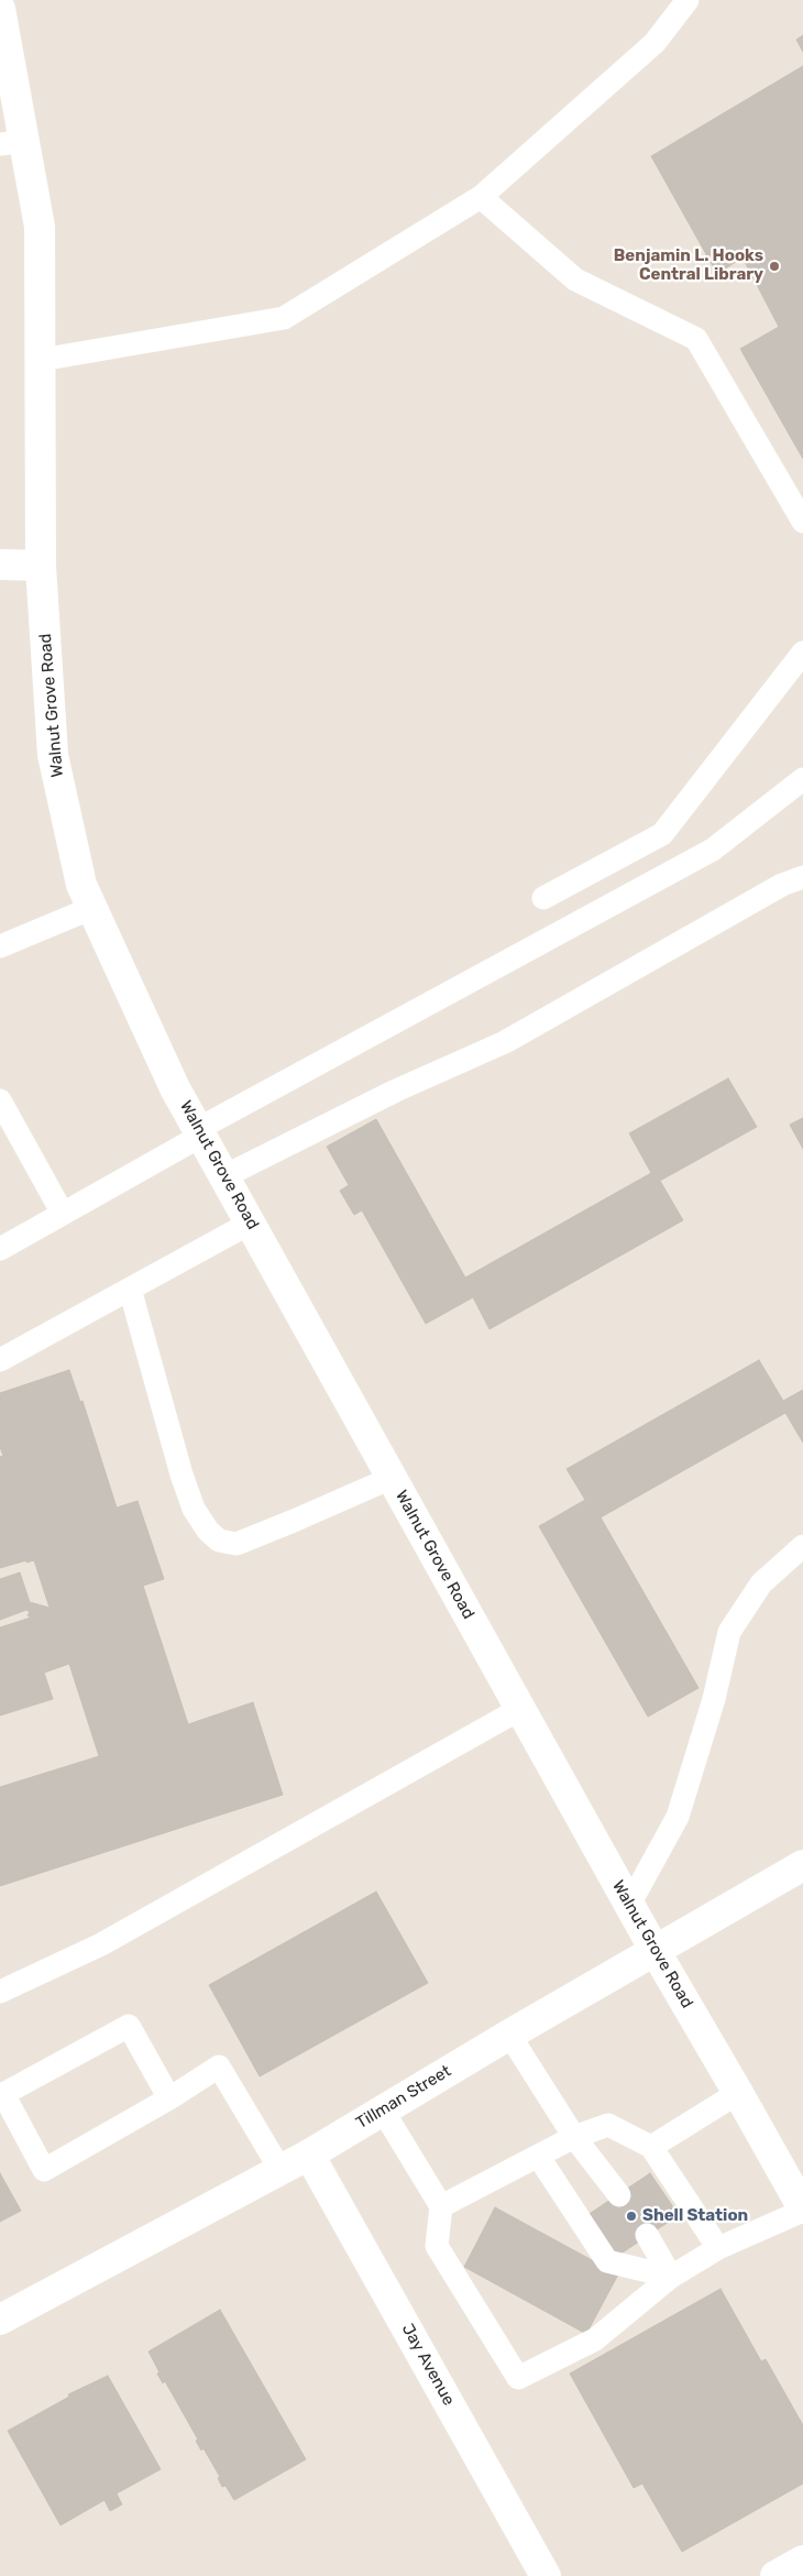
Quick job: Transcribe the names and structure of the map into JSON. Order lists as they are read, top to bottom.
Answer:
{
  "streets": {
    "main road": ["Walnut Grove Road", "Tillman Street", "Jay Avenue"]
  },
  "crossings": [
    ["Walnut Grove Road", "Tillman Street"],
    ["Tillman Street", "Jay Avenue"]
  ],
  "places": ["Benjamin L. Hooks Central Library", "Shell Station"]
}
